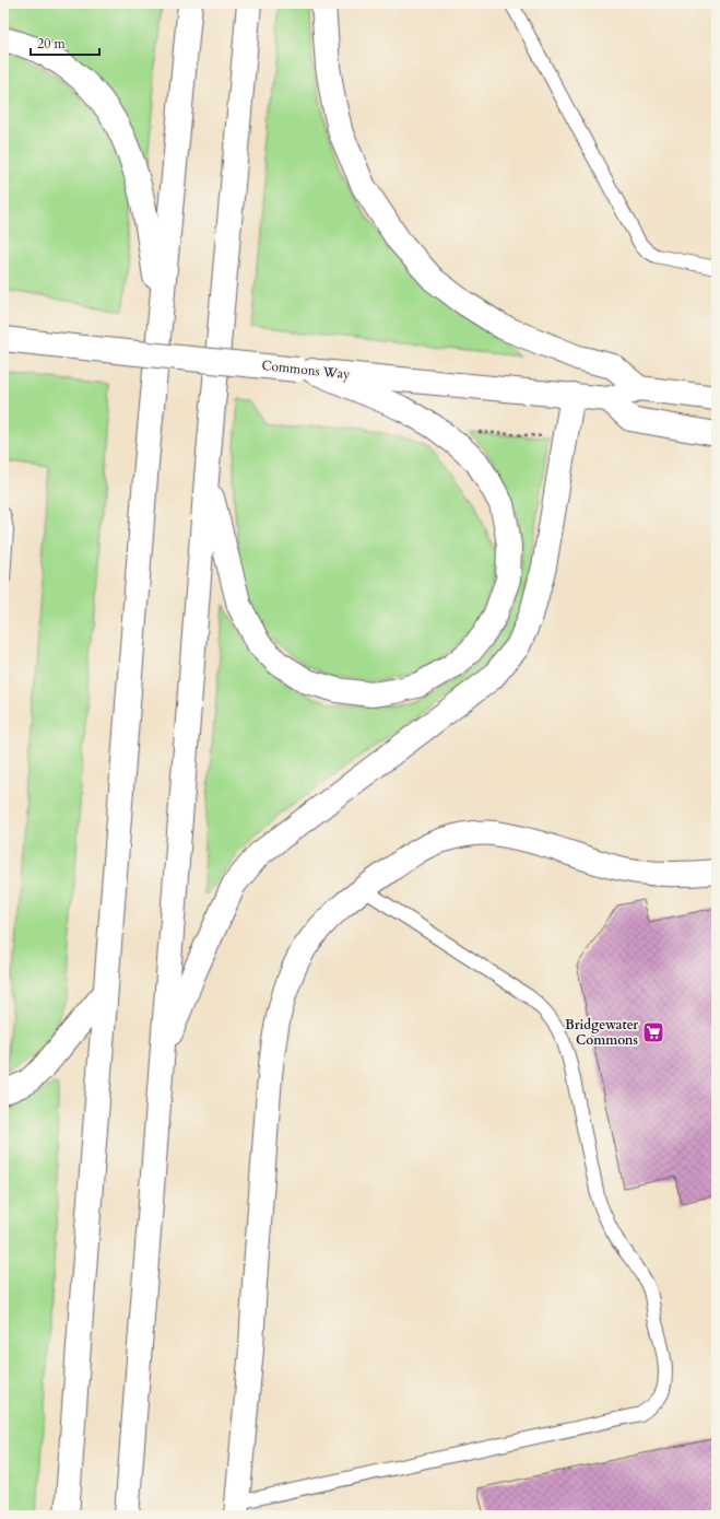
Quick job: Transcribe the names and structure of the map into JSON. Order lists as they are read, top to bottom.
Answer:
{
  "streets": {
    "main road": ["Commons Way"]
  },
  "places": {
    "supermarket": ["Bridgewater Commons"]
  },
  "scale_bar": "20 m"
}
